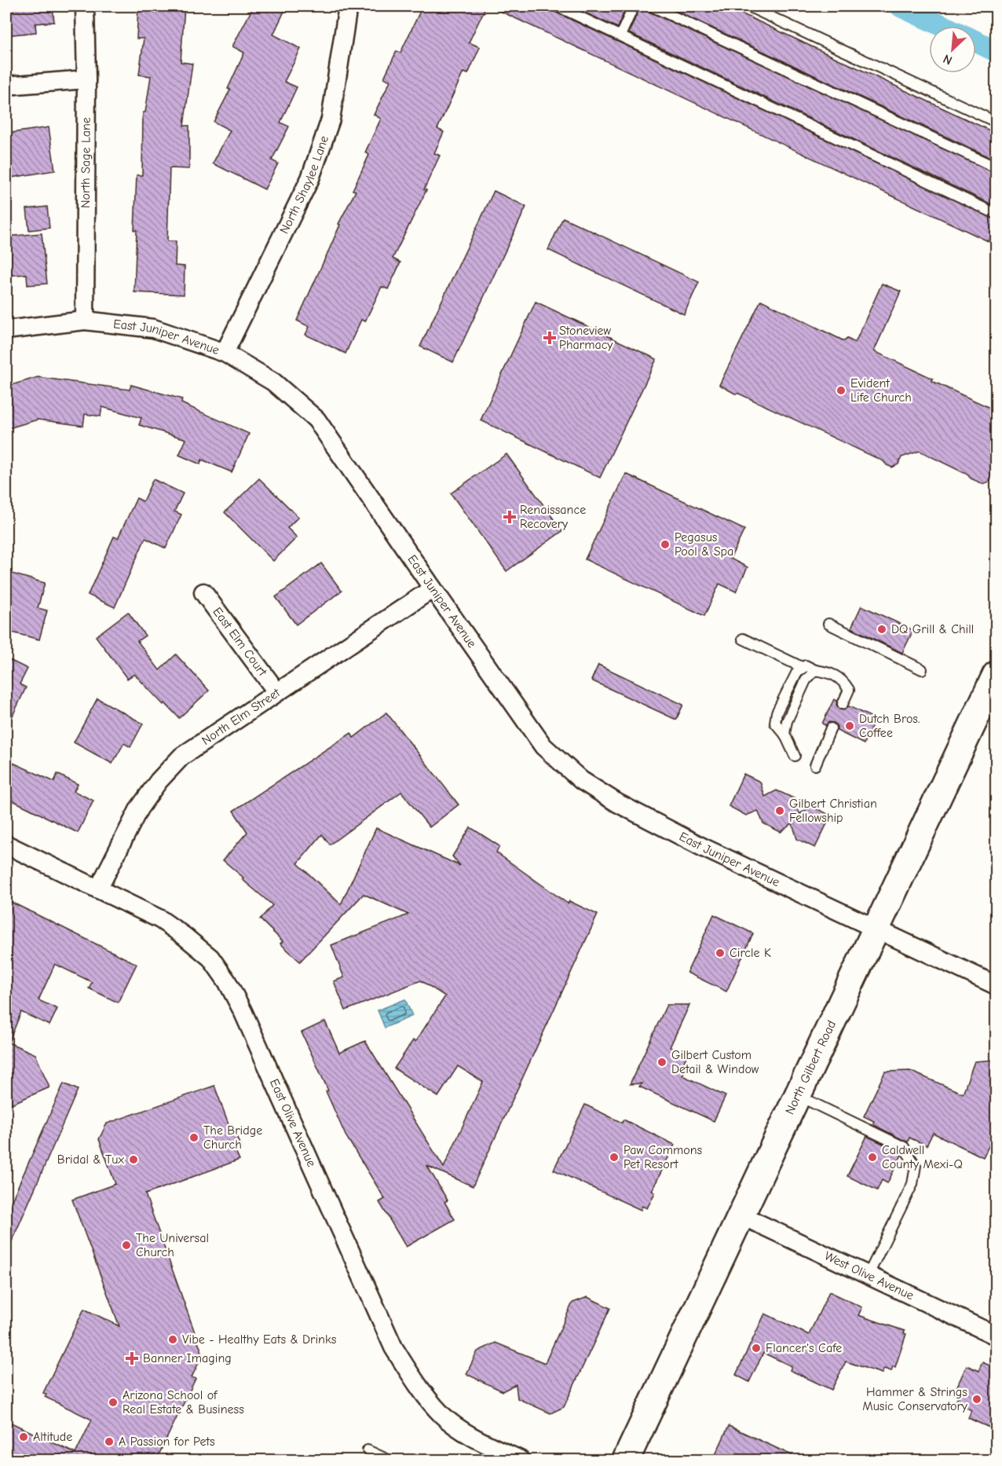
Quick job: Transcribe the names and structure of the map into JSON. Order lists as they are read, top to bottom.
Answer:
{
  "streets": {
    "main road": ["North Gilbert Road"],
    "street": [
      "North Sage Lane",
      "North Shaylee Lane",
      "East Juniper Avenue",
      "East Elm Court",
      "North Elm Street",
      "East Olive Avenue",
      "West Olive Avenue"
    ]
  },
  "crossings": [
    ["North Sage Lane", "East Juniper Avenue"],
    ["North Shaylee Lane", "East Juniper Avenue"],
    ["East Juniper Avenue", "North Elm Street"],
    ["East Juniper Avenue", "North Gilbert Road"],
    ["East Elm Court", "North Elm Street"],
    ["North Elm Street", "East Olive Avenue"],
    ["North Gilbert Road", "West Olive Avenue"]
  ],
  "places": {
    "health": ["Stoneview Pharmacy", "Renaissance Recovery", "Banner Imaging"],
    "other": [
      "Evident Life Church",
      "Pegasus Pool & Spa",
      "DQ Grill & Chill",
      "Dutch Bros. Coffee",
      "Gilbert Christian Fellowship",
      "Circle K",
      "Gilbert Custom Detail & Window",
      "The Bridge Church",
      "Paw Commons Pet Resort",
      "Caldwell County Mexi-Q",
      "Bridal & Tux",
      "The Universal Church",
      "Vibe - Healthy Eats & Drinks",
      "Flancer's Cafe",
      "Hammer & Strings Music Conservatory",
      "Arizona School of Real Estate & Business",
      "Altitude",
      "A Passion for Pets"
    ]
  },
  "north": "bottom left"
}
